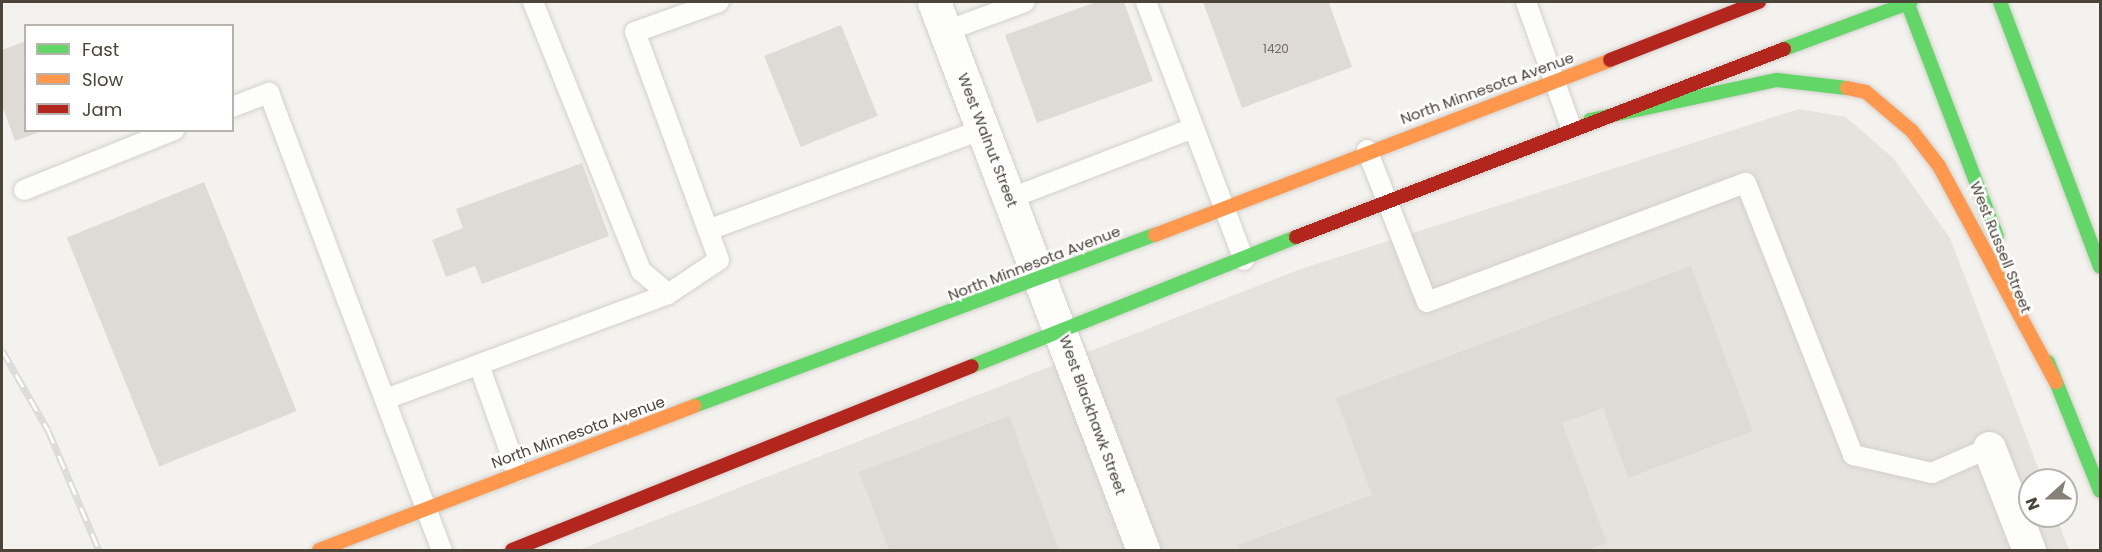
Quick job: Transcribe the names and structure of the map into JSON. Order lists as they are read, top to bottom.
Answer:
{
  "streets": {
    "main road": ["North Minnesota Avenue", "West Russell Street"],
    "street": ["West Walnut Street", "West Blackhawk Street"]
  },
  "crossings": [
    ["North Minnesota Avenue", "West Walnut Street"],
    ["North Minnesota Avenue", "West Blackhawk Street"],
    ["West Walnut Street", "West Blackhawk Street"]
  ],
  "house_numbers": ["1420"],
  "legend": ["Fast", "Slow", "Jam"],
  "north": "left"
}
